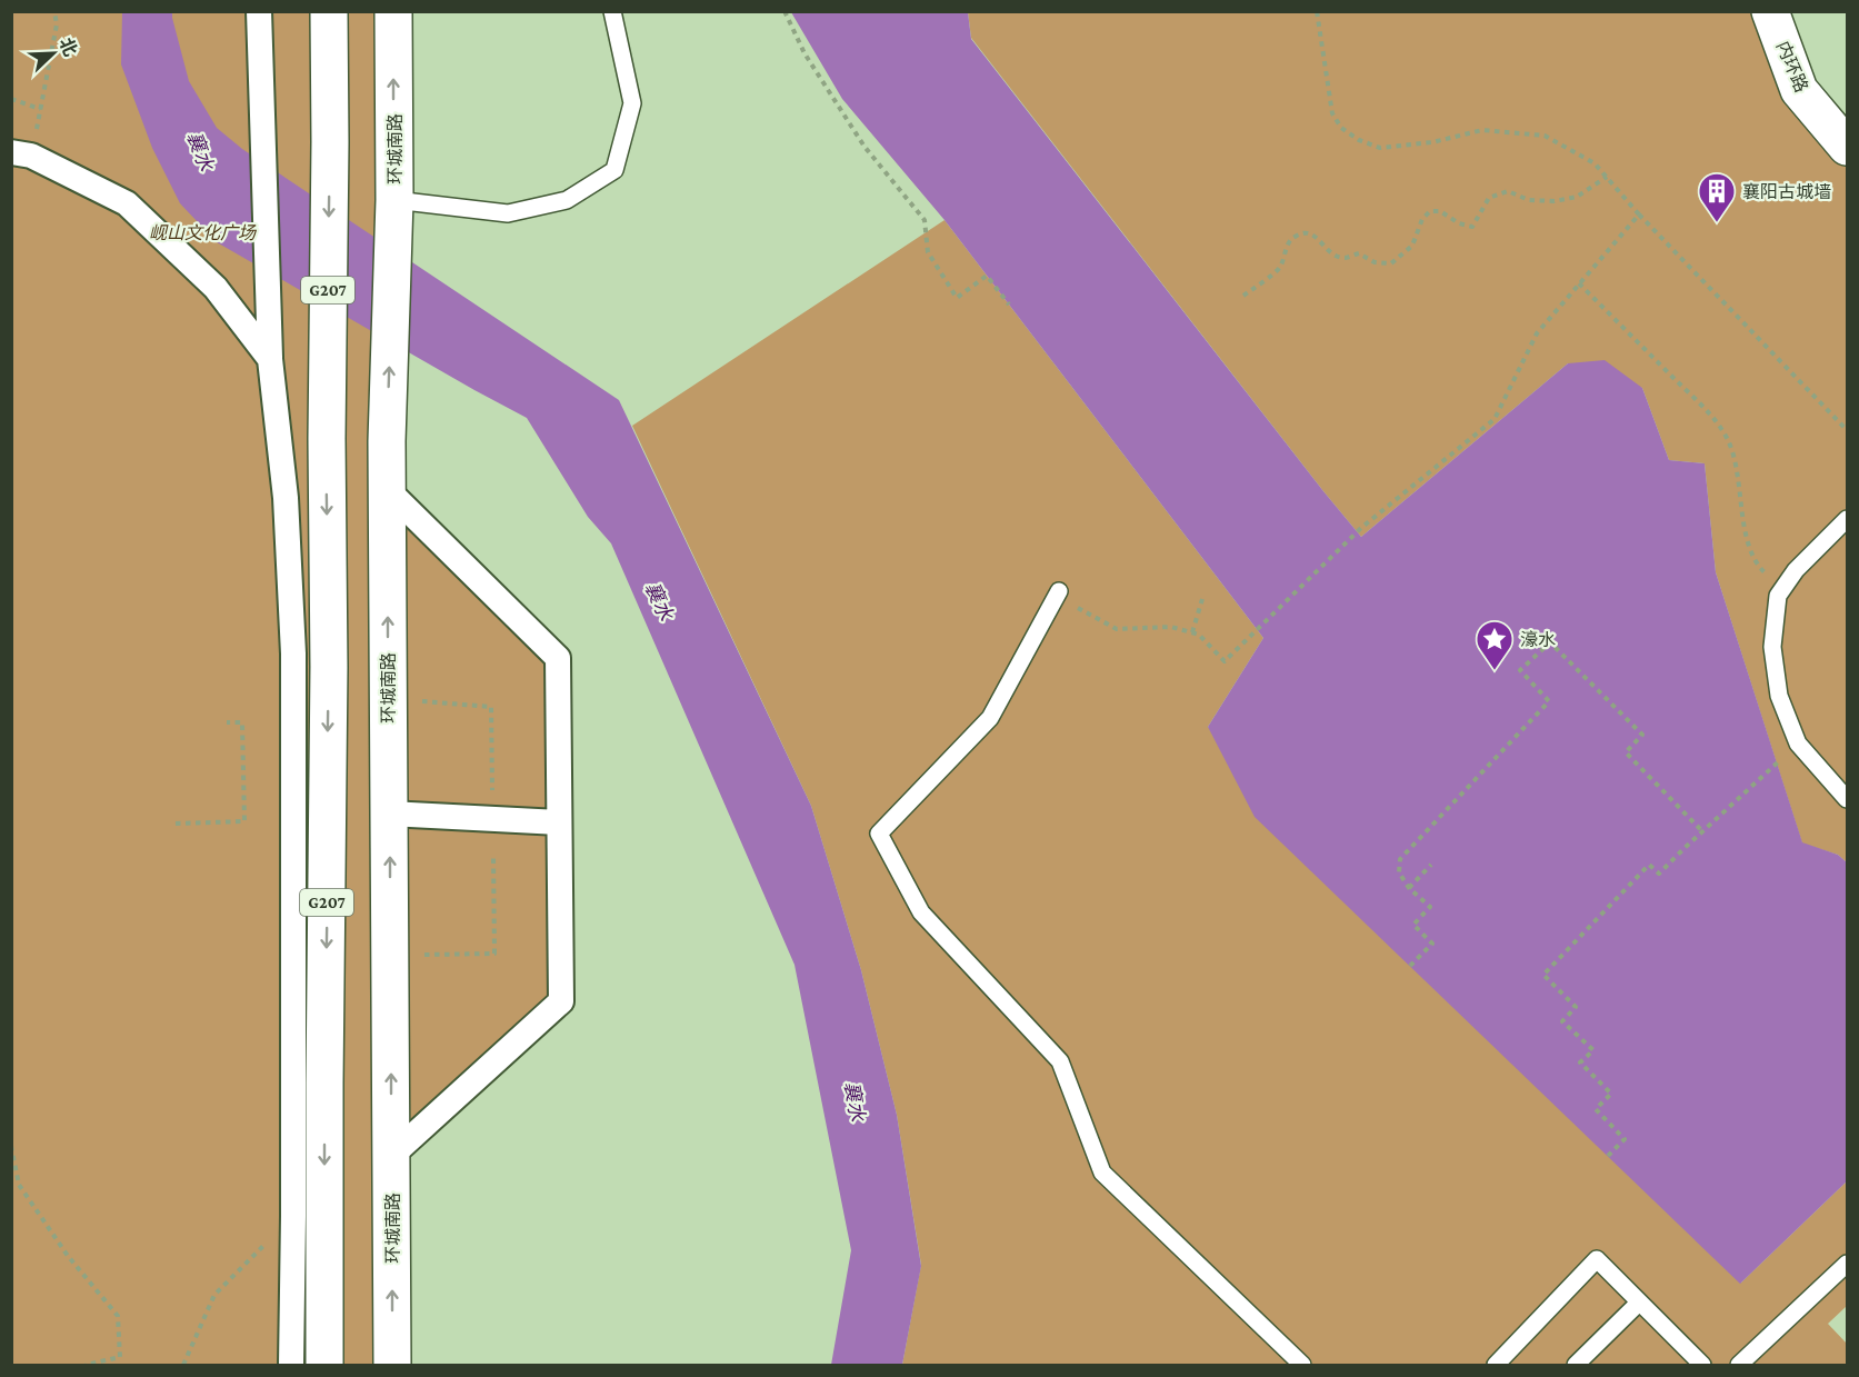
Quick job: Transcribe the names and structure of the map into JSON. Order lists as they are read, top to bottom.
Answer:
{
  "streets": {
    "main road": ["内环路", "环城南路", "G207"]
  },
  "water": ["襄水"],
  "parks": ["岘山文化广场"],
  "places": {
    "building": ["襄阳古城墙"],
    "place": ["濠水"]
  },
  "north": "top right"
}
